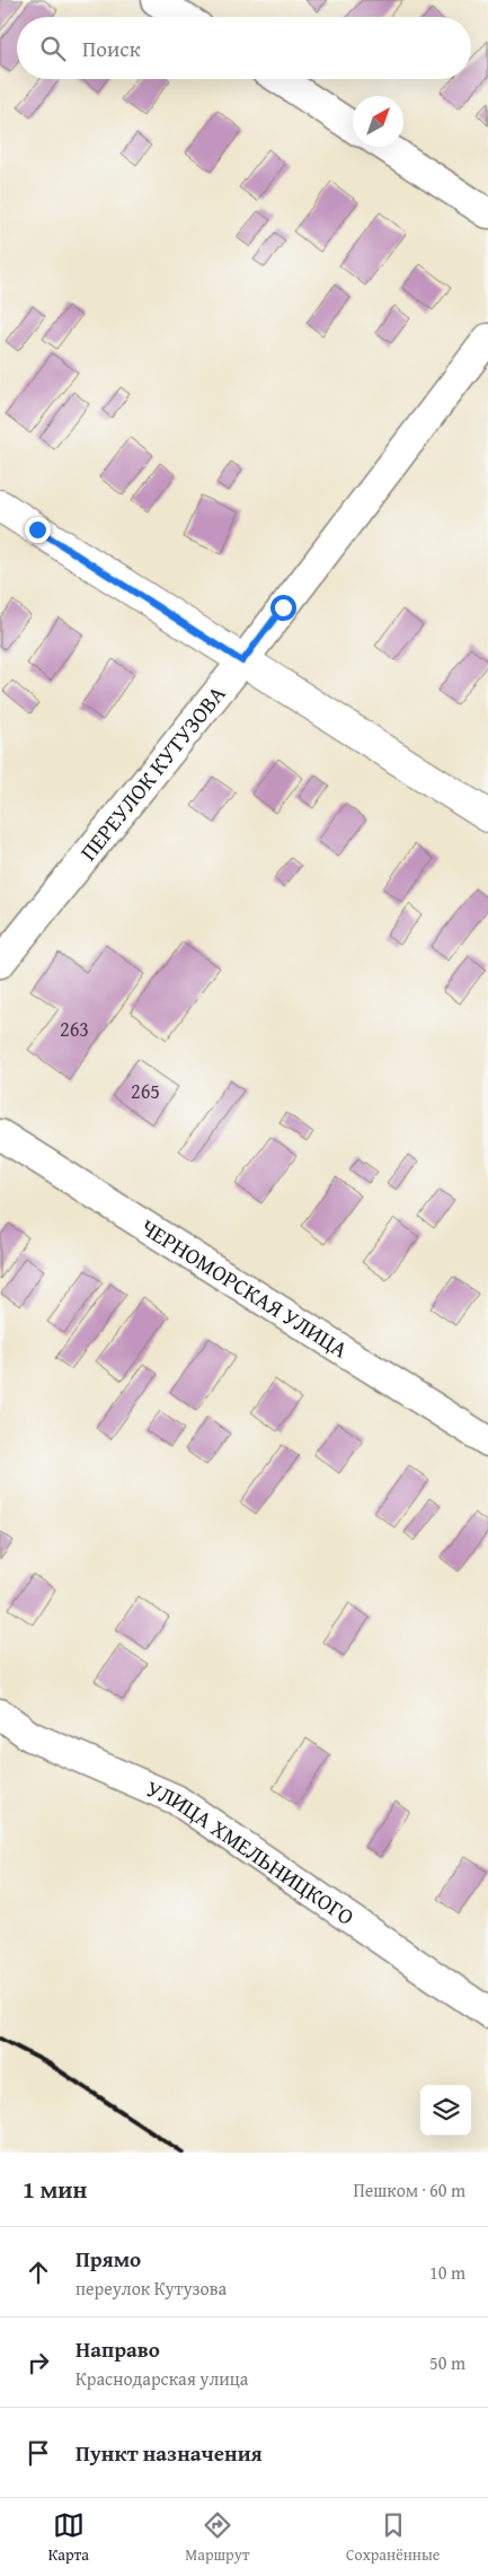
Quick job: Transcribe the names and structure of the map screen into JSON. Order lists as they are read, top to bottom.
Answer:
{
  "streets": {
    "street": ["ПЕРЕУЛОК КУТУЗОВА", "ЧЕРНОМОРСКАЯ УЛИЦА", "УЛИЦА ХМЕЛЬНИЦКОГО"]
  },
  "house_numbers": ["263", "265"],
  "north": "top right",
  "page": {
    "search": "Поиск",
    "heading": ["1 мин", "Пешком · 60 m"],
    "list": [
      ["Прямо", "переулок Кутузова", "10 m"],
      ["Направо", "Краснодарская улица", "50 m"],
      "Пункт назначения"
    ],
    "nav": ["Карта", "Маршрут", "Сохранённые"]
  }
}
